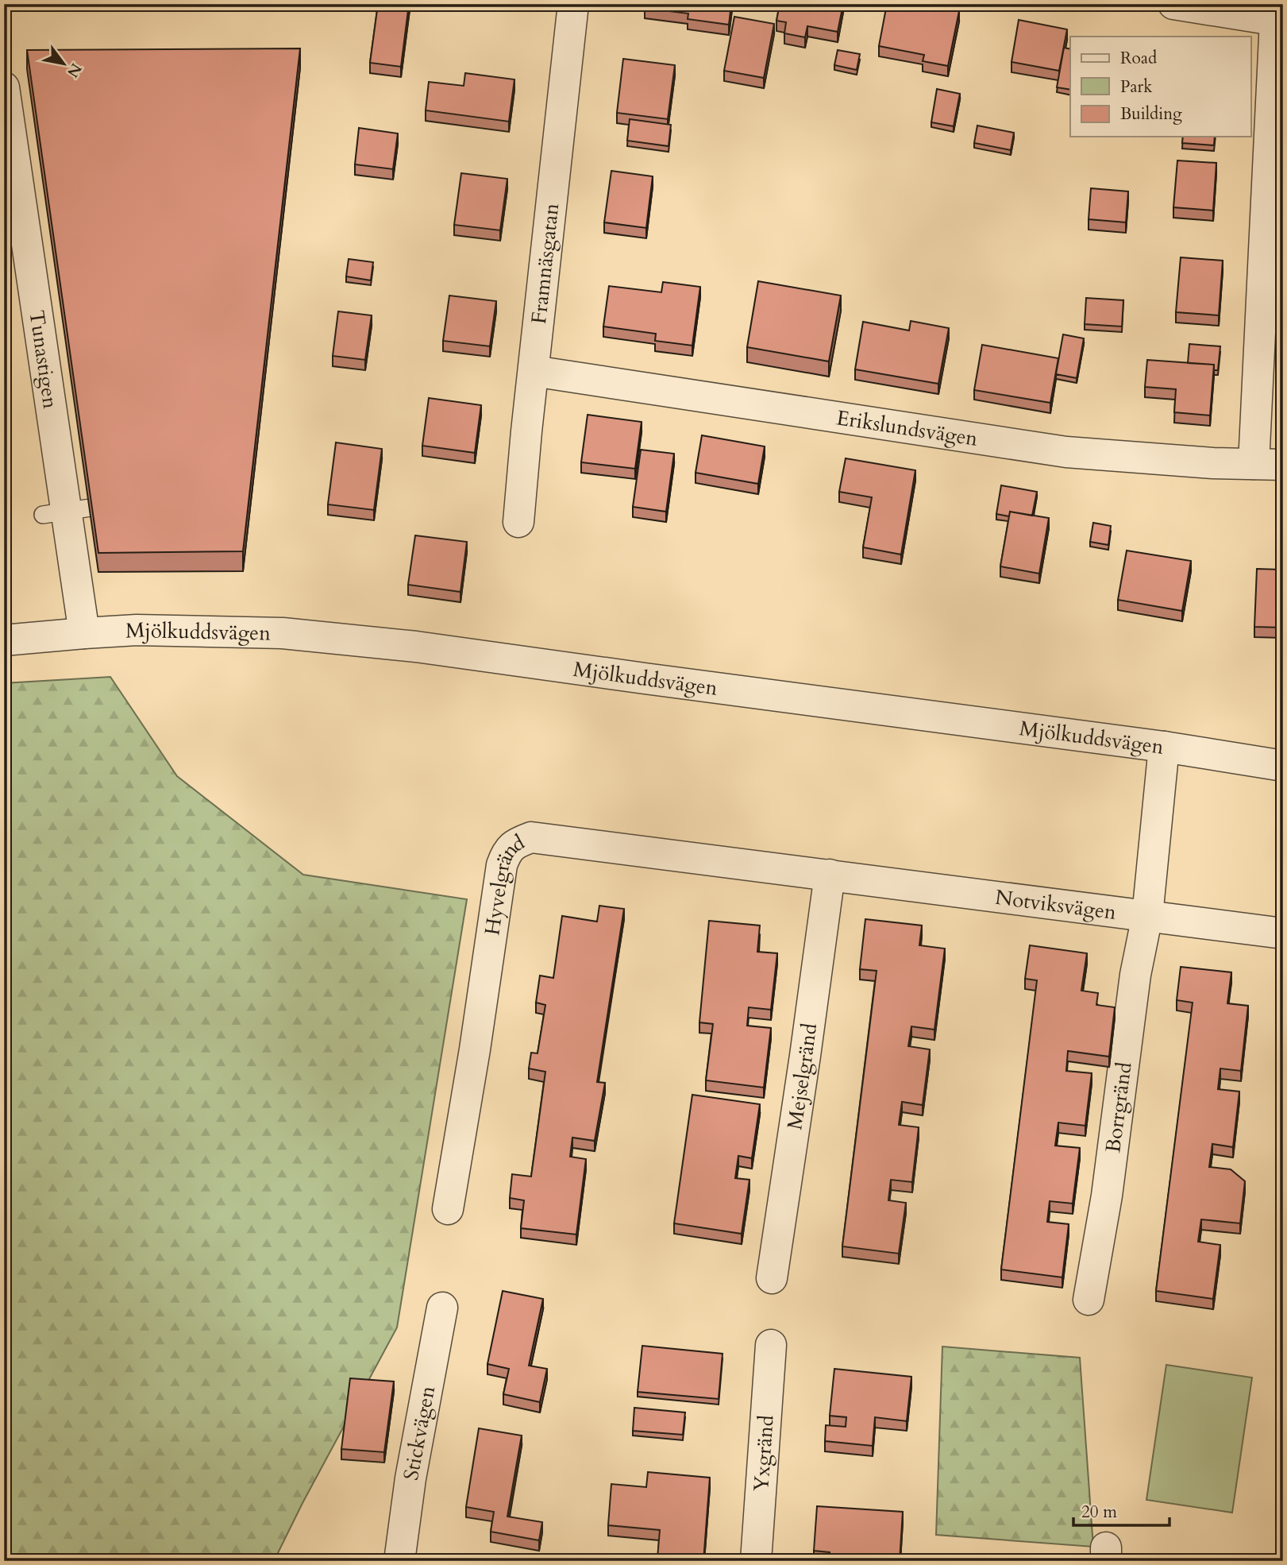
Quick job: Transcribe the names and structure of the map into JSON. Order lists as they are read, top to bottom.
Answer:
{
  "streets": {
    "street": [
      "Framnäsgatan",
      "Tunastigen",
      "Erikslundsvägen",
      "Mjölkuddsvägen",
      "Hyvelgränd",
      "Notviksvägen",
      "Mejselgränd",
      "Borrgränd",
      "Stickvägen",
      "Yxgränd"
    ]
  },
  "crossings": [
    ["Framnäsgatan", "Erikslundsvägen"],
    ["Tunastigen", "Mjölkuddsvägen"],
    ["Mjölkuddsvägen", "Borrgränd"],
    ["Hyvelgränd", "Notviksvägen"],
    ["Hyvelgränd", "Mejselgränd"],
    ["Notviksvägen", "Mejselgränd"],
    ["Notviksvägen", "Borrgränd"]
  ],
  "legend": ["Road", "Park", "Building"],
  "scale_bar": "20 m",
  "north": "bottom right"
}
